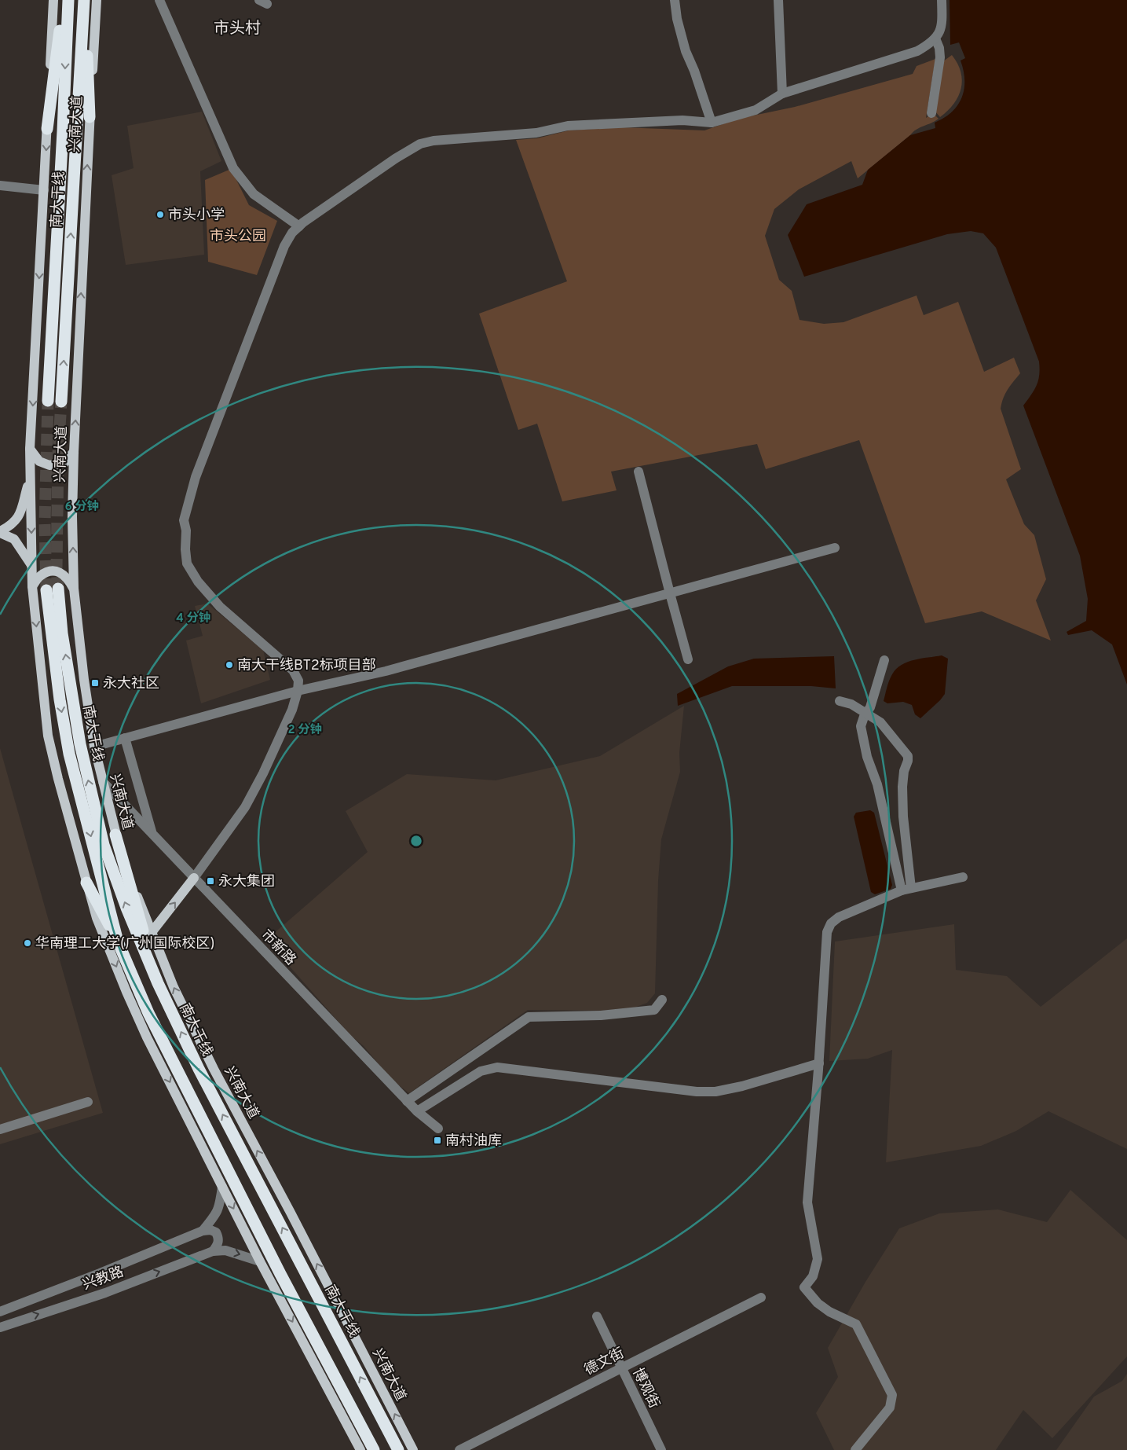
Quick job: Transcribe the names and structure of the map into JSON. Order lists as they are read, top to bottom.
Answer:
{
  "streets": {
    "highway": ["南大干线"],
    "main road": ["兴南大道"],
    "street": [
      "市新路",
      "兴教路",
      "德文街",
      "博观街"
    ]
  },
  "crossings": [
    ["兴南大道", "市新路"],
    ["德文街", "博观街"]
  ],
  "districts": ["市头村"],
  "parks": ["市头公园"],
  "places": {
    "other": ["市头小学", "南大干线BT2标项目部", "华南理工大学(广州国际校区)"],
    "transit": ["永大社区", "永大集团", "南村油库"]
  },
  "rings": ["6 分钟", "4 分钟", "2 分钟"]
}
